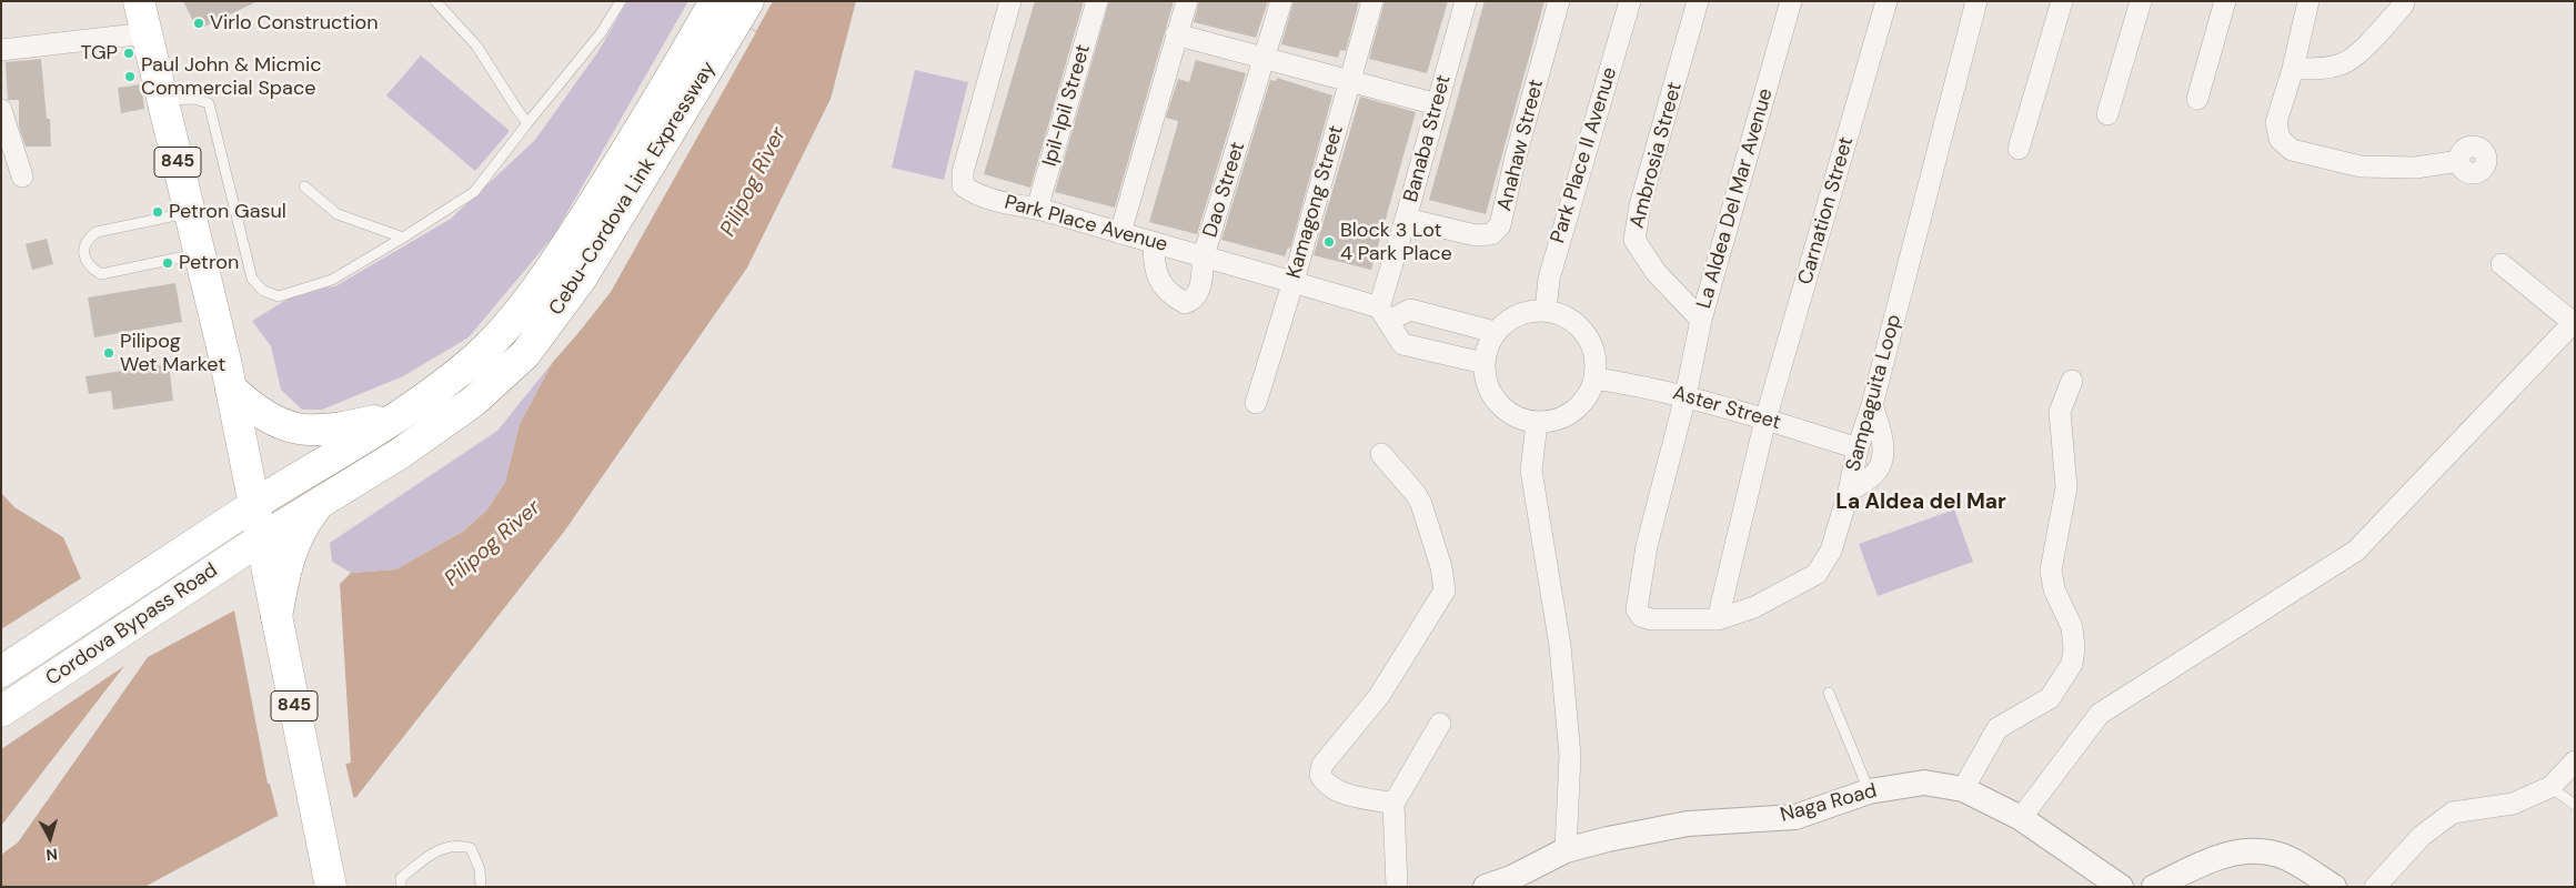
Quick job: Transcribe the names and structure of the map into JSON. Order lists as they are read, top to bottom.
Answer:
{
  "streets": {
    "main road": ["845", "Cebu-Cordova Link Expressway", "Cordova Bypass Road"],
    "street": [
      "Ipil-Ipil Street",
      "Banaba Street",
      "Anahaw Street",
      "Park Place II Avenue",
      "Ambrosia Street",
      "Dao Street",
      "La Aldea Del Mar Avenue",
      "Kamagong Street",
      "Carnation Street",
      "Park Place Avenue",
      "Sampaguita Loop",
      "Aster Street",
      "Naga Road"
    ]
  },
  "crossings": [
    ["Ipil-Ipil Street", "Park Place Avenue"],
    ["Banaba Street", "Anahaw Street"],
    ["Banaba Street", "Park Place Avenue"],
    ["Park Place II Avenue", "Aster Street"],
    ["Ambrosia Street", "La Aldea Del Mar Avenue"],
    ["845", "Cebu-Cordova Link Expressway"],
    ["845", "Cordova Bypass Road"],
    ["Cebu-Cordova Link Expressway", "Cordova Bypass Road"],
    ["Dao Street", "Park Place Avenue"],
    ["La Aldea Del Mar Avenue", "Sampaguita Loop"],
    ["La Aldea Del Mar Avenue", "Aster Street"],
    ["Kamagong Street", "Park Place Avenue"],
    ["Carnation Street", "Sampaguita Loop"],
    ["Carnation Street", "Aster Street"],
    ["Sampaguita Loop", "Aster Street"]
  ],
  "districts": ["La Aldea del Mar"],
  "water": ["Pilipog River"],
  "places": [
    "Virlo Construction",
    "TGP",
    "Paul John & Micmic Commercial Space",
    "Petron Gasul",
    "Block 3 Lot 4 Park Place",
    "Petron",
    "Pilipog Wet Market"
  ],
  "north": "bottom"
}
